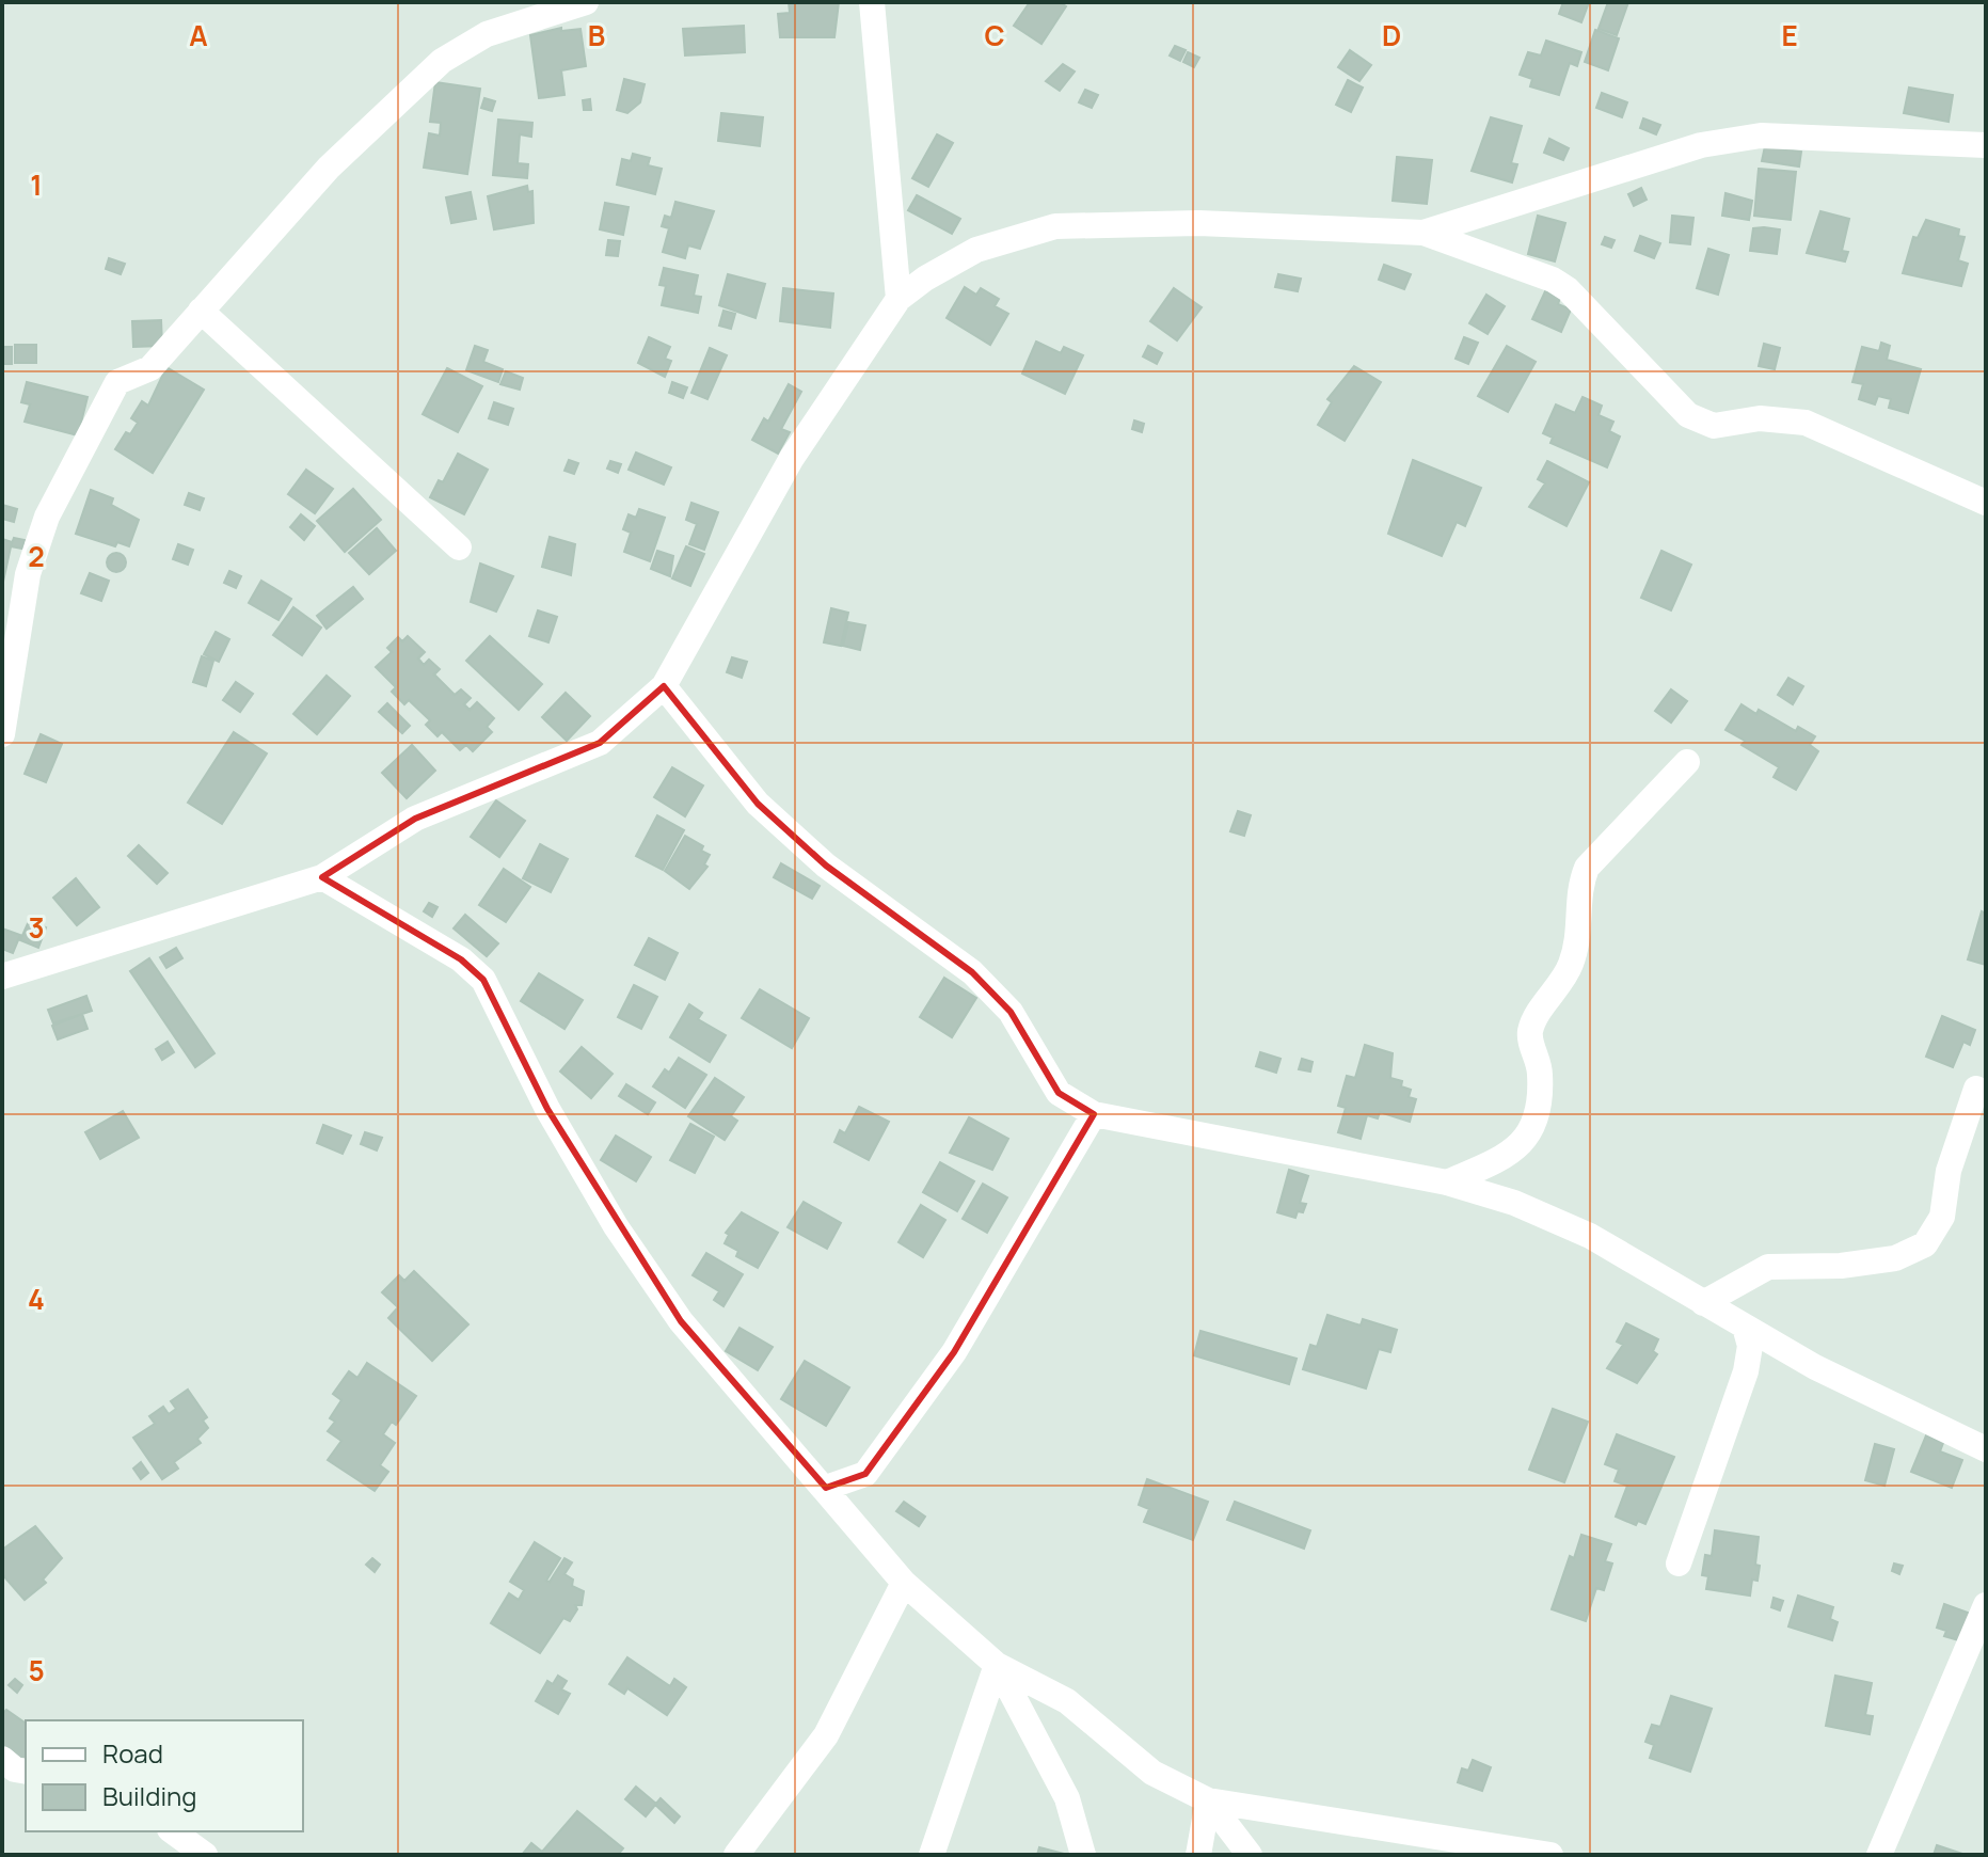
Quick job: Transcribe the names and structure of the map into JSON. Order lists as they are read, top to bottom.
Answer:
{
  "legend": ["Road", "Building"],
  "grid": {
    "columns": [
      "A",
      "B",
      "C",
      "D",
      "E"
    ],
    "rows": [
      "1",
      "2",
      "3",
      "4",
      "5"
    ]
  }
}
